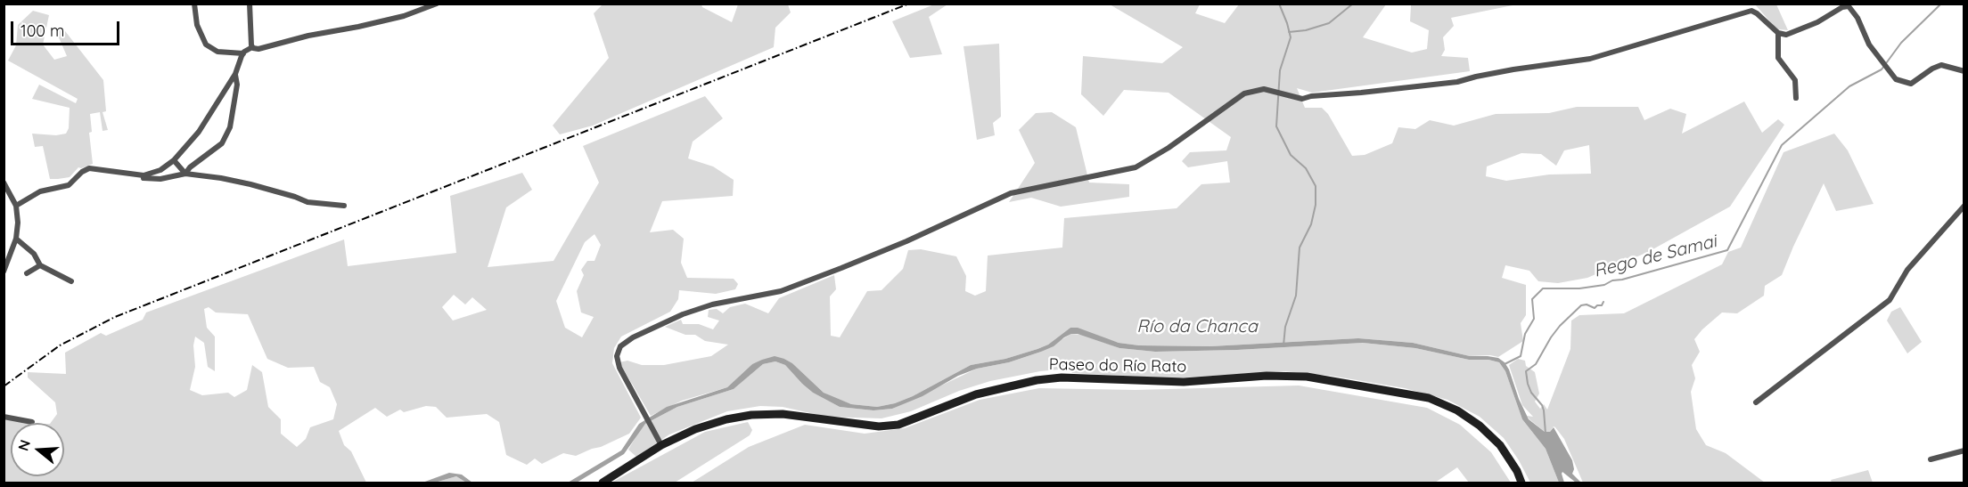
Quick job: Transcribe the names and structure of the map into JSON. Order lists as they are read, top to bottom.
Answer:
{
  "streets": {
    "street": ["Paseo do Río Rato"]
  },
  "water": ["Rego de Samai", "Río da Chanca"],
  "scale_bar": "100 m",
  "north": "left"
}
